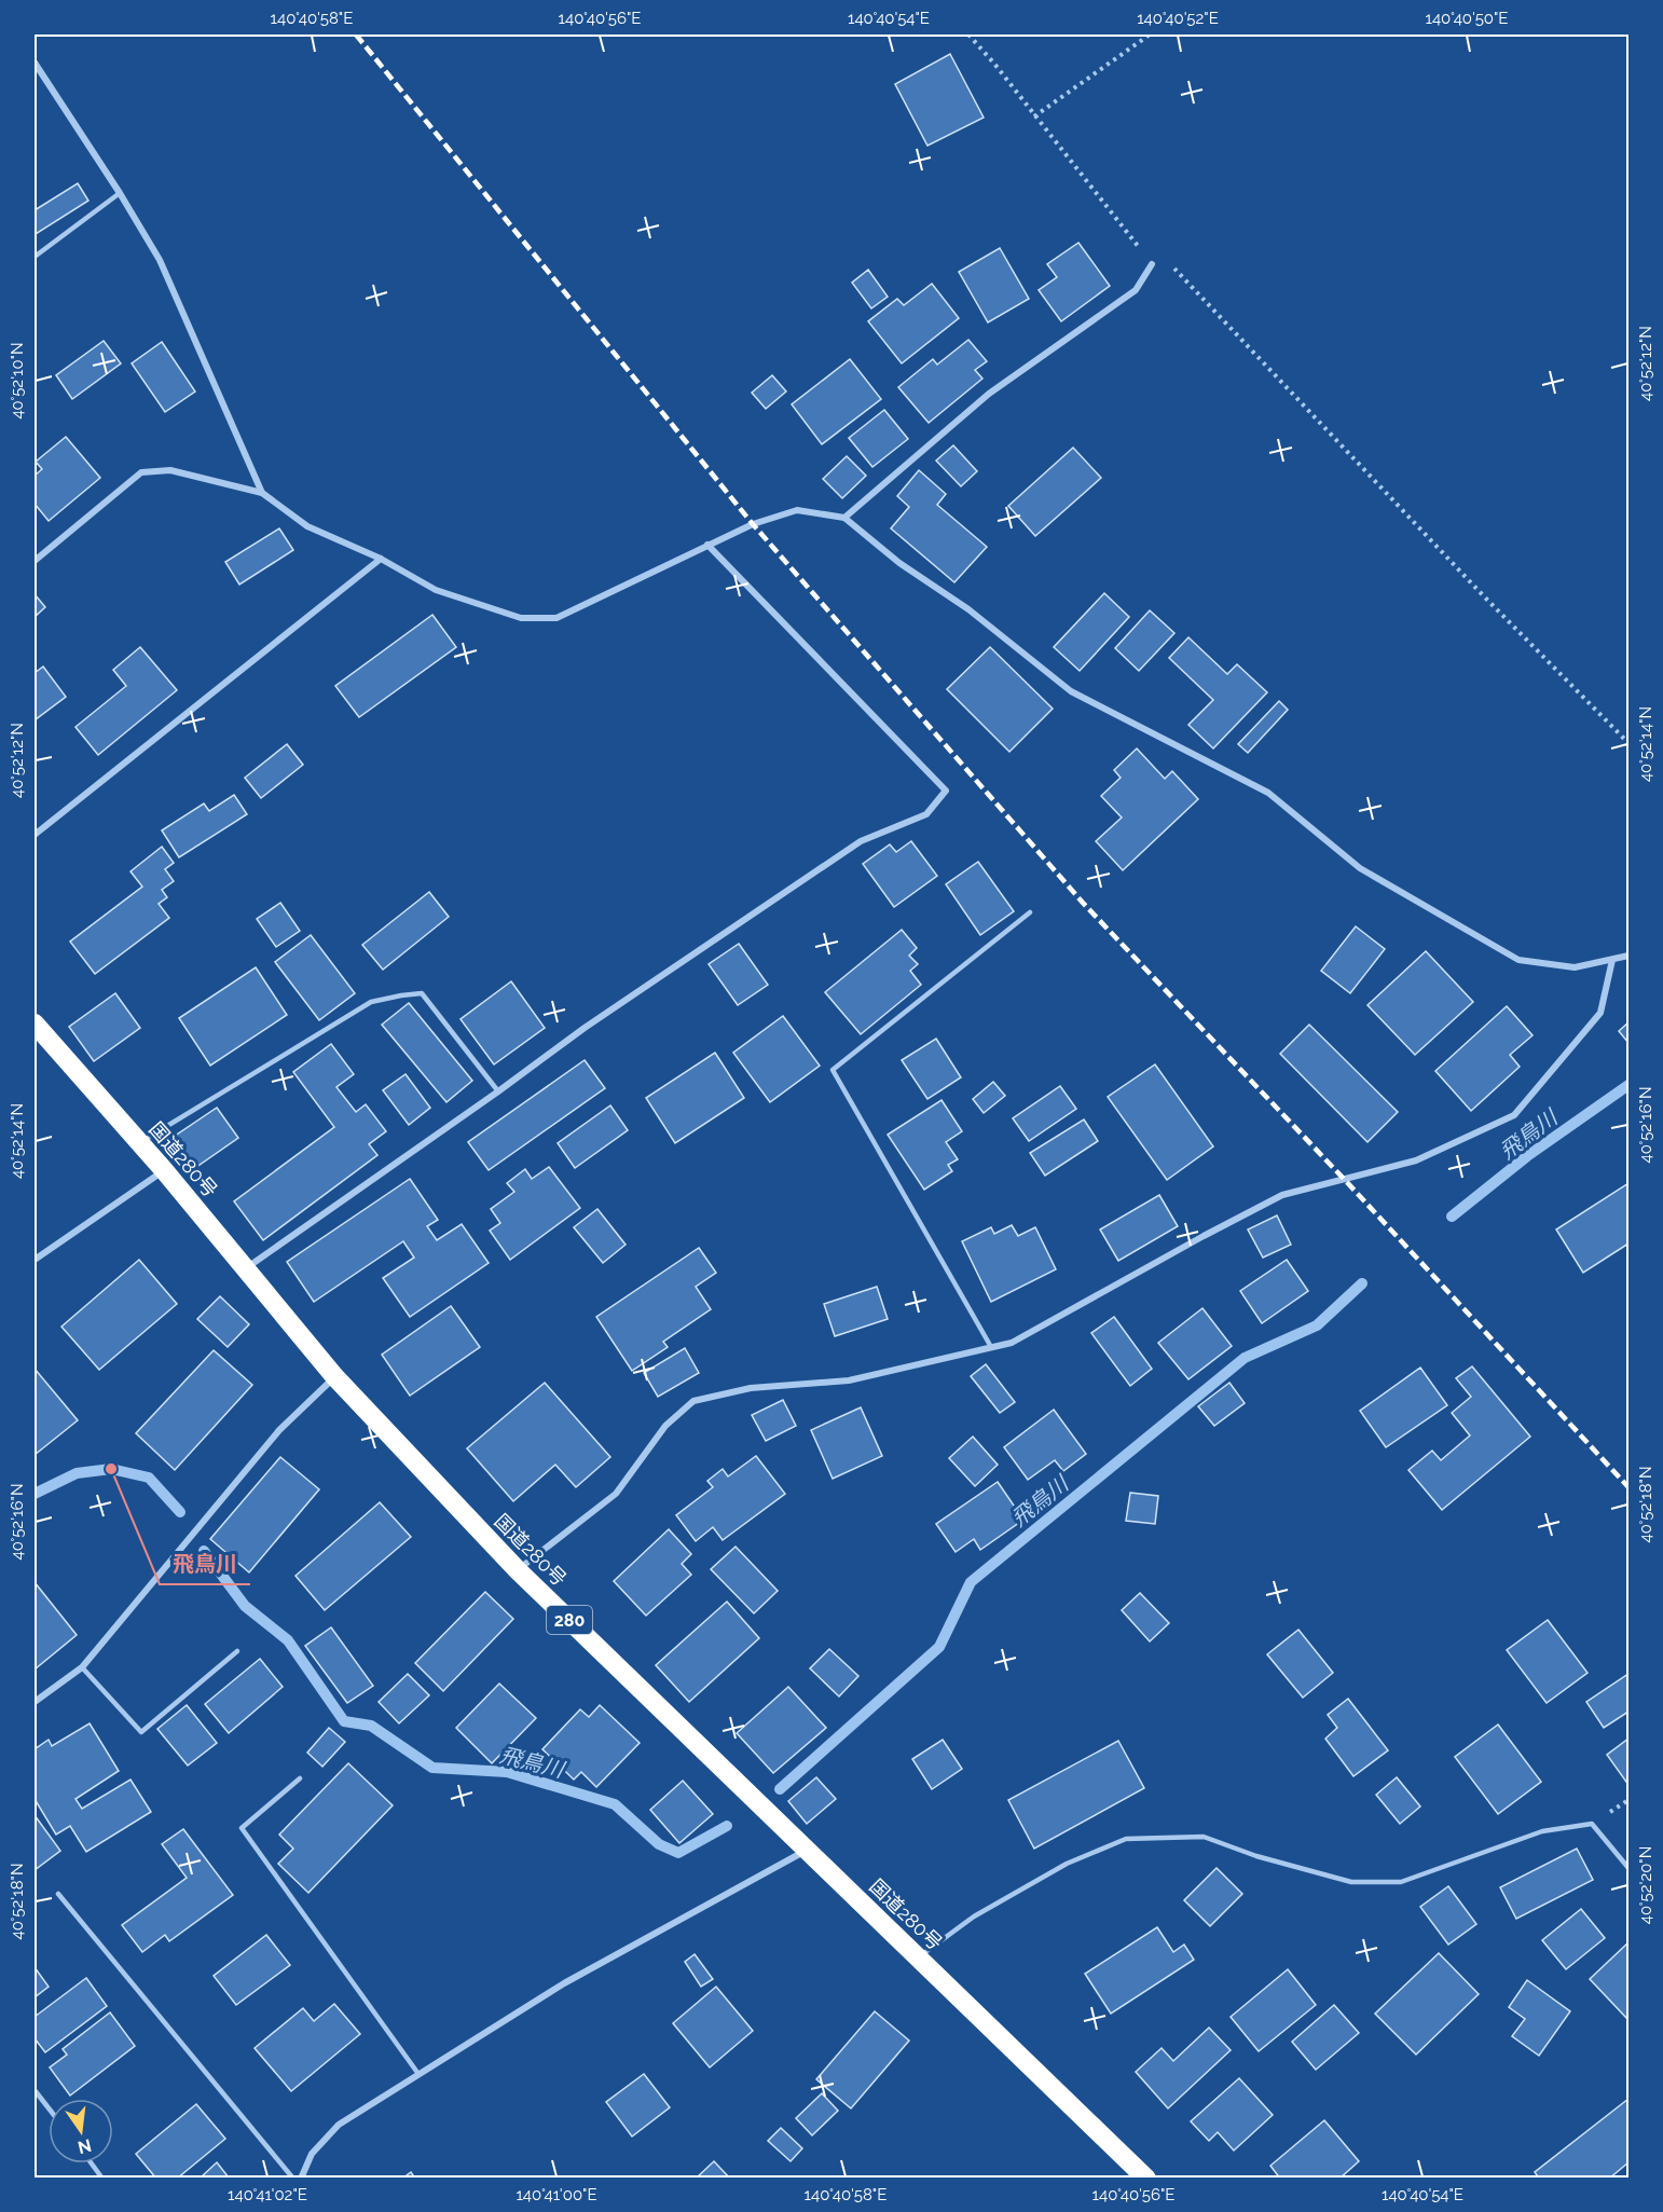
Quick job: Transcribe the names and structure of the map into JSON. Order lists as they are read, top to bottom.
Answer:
{
  "streets": {
    "highway": ["国道280号", "280"]
  },
  "water": ["飛鳥川"],
  "places": ["飛鳥川"],
  "north": "bottom",
  "coordinates": [
    "140°40'58\"E",
    "140°40'56\"E",
    "140°40'54\"E",
    "140°40'52\"E",
    "140°40'50\"E",
    "40°52'12\"N",
    "40°52'10\"N",
    "40°52'14\"N",
    "40°52'16\"N",
    "40°52'18\"N",
    "40°52'20\"N",
    "140°41'02\"E",
    "140°41'00\"E"
  ]
}
